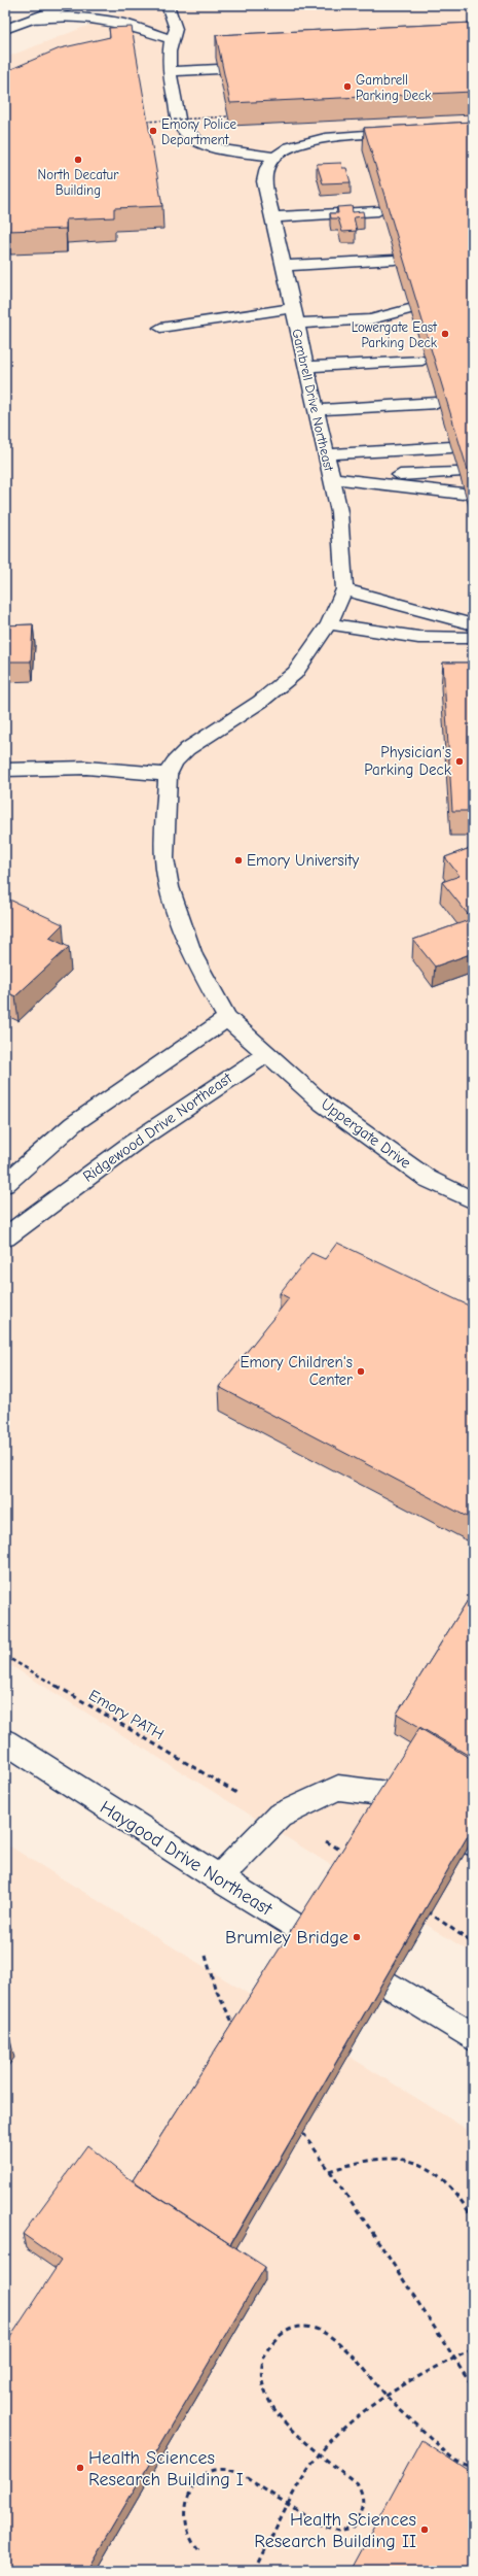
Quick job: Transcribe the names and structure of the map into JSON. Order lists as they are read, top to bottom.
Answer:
{
  "streets": {
    "street": [
      "Gambrell Drive Northeast",
      "Ridgewood Drive Northeast",
      "Uppergate Drive",
      "Haygood Drive Northeast"
    ],
    "path": ["Emory PATH"]
  },
  "crossings": [
    ["Ridgewood Drive Northeast", "Uppergate Drive"]
  ],
  "places": [
    "Gambrell Parking Deck",
    "Emory Police Department",
    "North Decatur Building",
    "Lowergate East Parking Deck",
    "Physician's Parking Deck",
    "Emory University",
    "Emory Children's Center",
    "Brumley Bridge",
    "Health Sciences Research Building I",
    "Health Sciences Research Building II"
  ]
}
